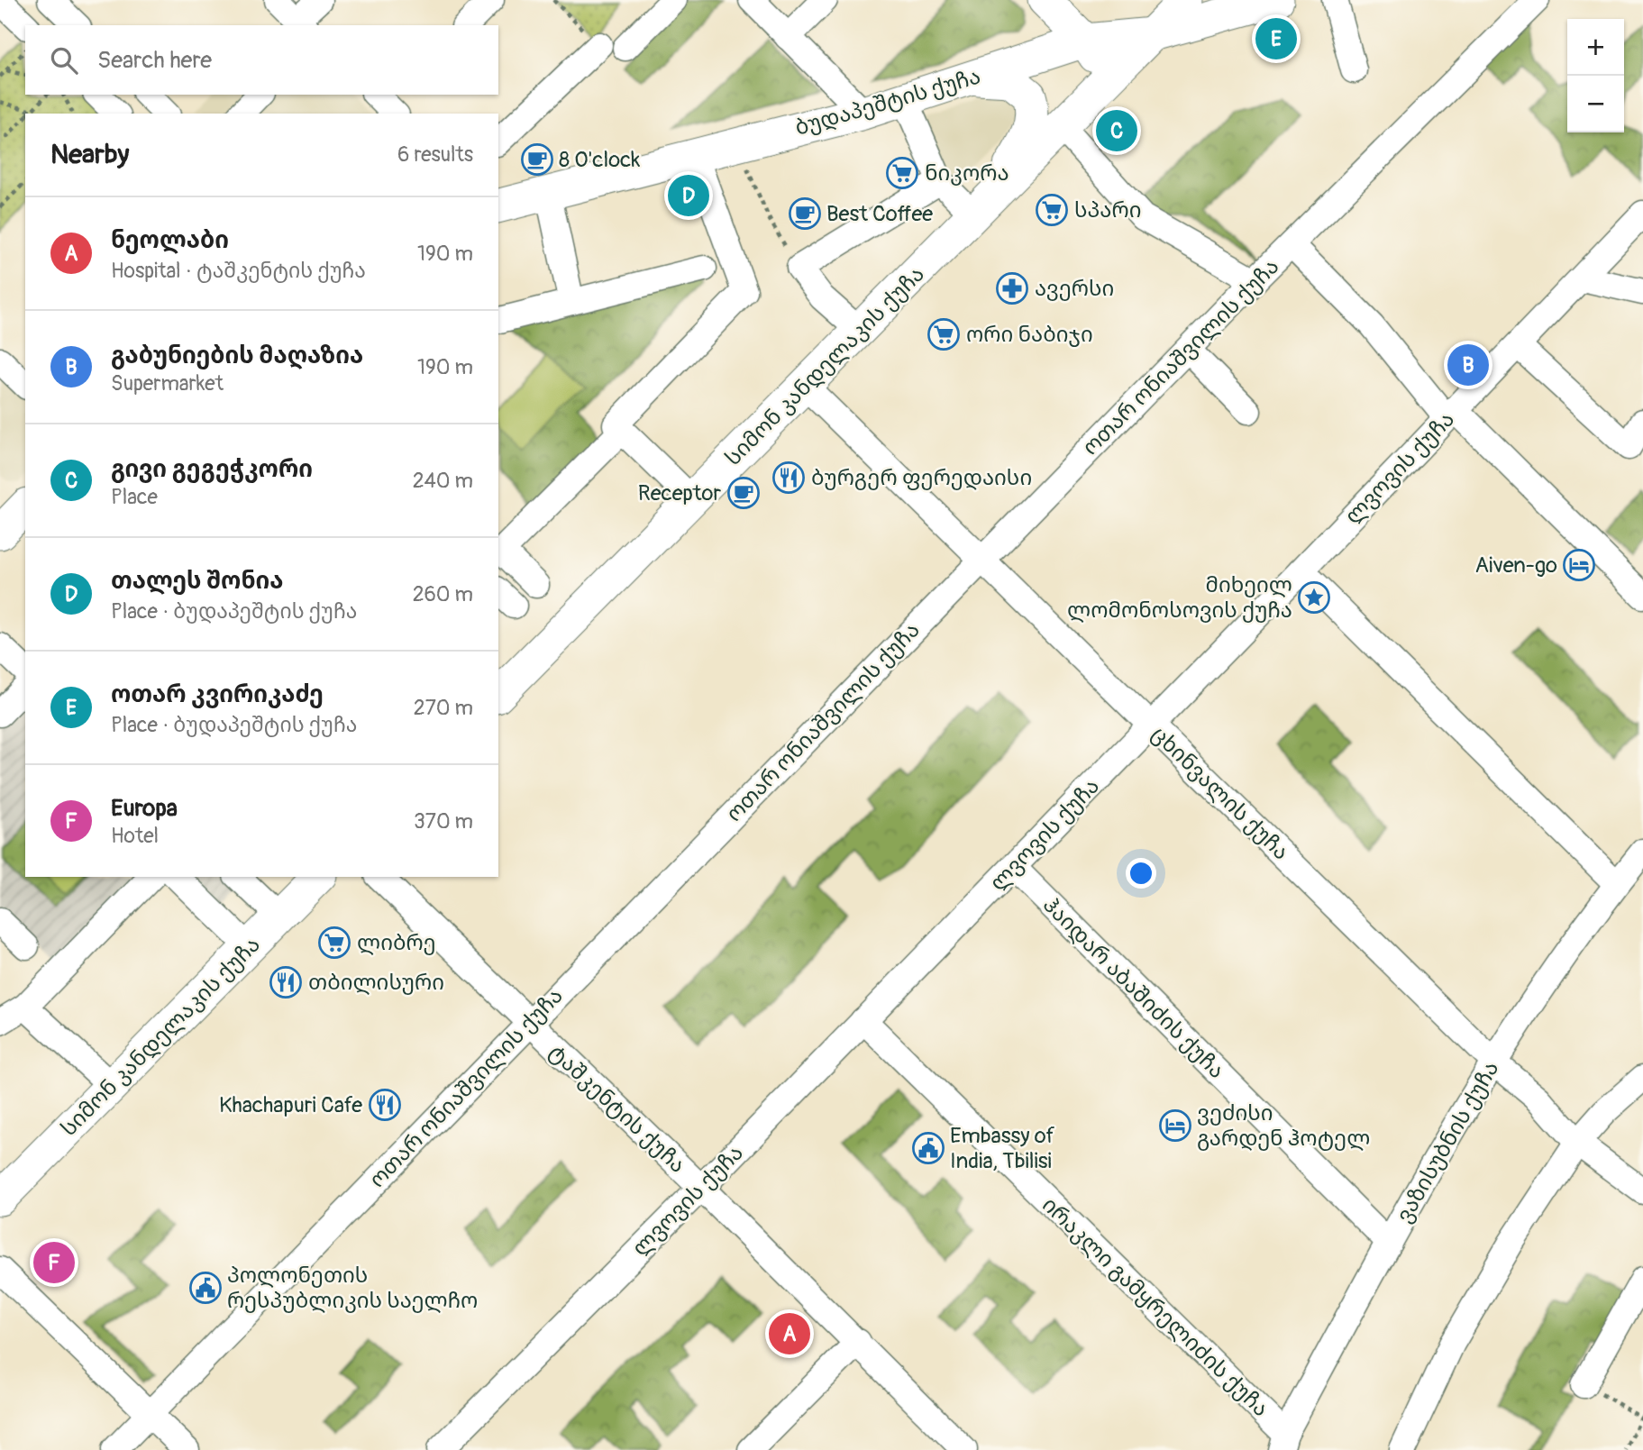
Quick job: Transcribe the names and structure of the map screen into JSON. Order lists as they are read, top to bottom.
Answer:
{
  "streets": {
    "main road": ["ბუდაპეშტის ქუჩა", "სიმონ კანდელაკის ქუჩა"],
    "street": [
      "ოთარ ონიაშვილის ქუჩა",
      "ლვოვის ქუჩა",
      "ცხინვალის ქუჩა",
      "ჰაიდარ აბაშიძის ქუჩა",
      "ტაშკენტის ქუჩა",
      "ვაზისუბნის ქუჩა",
      "ირაკლი გამყრელიძის ქუჩა"
    ]
  },
  "crossings": [
    ["ბუდაპეშტის ქუჩა", "სიმონ კანდელაკის ქუჩა"],
    ["ოთარ ონიაშვილის ქუჩა", "ცხინვალის ქუჩა"],
    ["ოთარ ონიაშვილის ქუჩა", "ტაშკენტის ქუჩა"],
    ["სიმონ კანდელაკის ქუჩა", "ცხინვალის ქუჩა"],
    ["ლვოვის ქუჩა", "ცხინვალის ქუჩა"],
    ["ლვოვის ქუჩა", "ჰაიდარ აბაშიძის ქუჩა"],
    ["ლვოვის ქუჩა", "ტაშკენტის ქუჩა"],
    ["ლვოვის ქუჩა", "ირაკლი გამყრელიძის ქუჩა"],
    ["ცხინვალის ქუჩა", "ვაზისუბნის ქუჩა"],
    ["ჰაიდარ აბაშიძის ქუჩა", "ვაზისუბნის ქუჩა"],
    ["ვაზისუბნის ქუჩა", "ირაკლი გამყრელიძის ქუჩა"]
  ],
  "places": {
    "cafe": ["8 O'clock", "Best Coffee", "Receptor"],
    "supermarket": [
      "ნიკორა",
      "სპარი",
      "ორი ნაბიჯი",
      "ლიბრე"
    ],
    "pharmacy": ["ავერსი"],
    "restaurant": ["ბურგერ ფერედაისი", "თბილისური", "Khachapuri Cafe"],
    "hotel": ["Aiven-go", "ვეძისი გარდენ ჰოტელ"],
    "place": ["მიხეილ ლომონოსოვის ქუჩა"],
    "public building": ["Embassy of India, Tbilisi", "პოლონეთის რესპუბლიკის საელჩო"]
  },
  "page": {
    "pins": [
      "E",
      "C",
      "D",
      "B",
      "F",
      "A"
    ],
    "map_buttons": ["+", "−"],
    "search": "Search here",
    "heading": ["Nearby", "6 results"],
    "list": [
      {
        "mark": "A",
        "name": "ნეოლაბი",
        "note": "Hospital · ტაშკენტის ქუჩა",
        "value": "190 m"
      },
      {
        "mark": "B",
        "name": "გაბუნიების მაღაზია",
        "note": "Supermarket",
        "value": "190 m"
      },
      {
        "mark": "C",
        "name": "გივი გეგეჭკორი",
        "note": "Place",
        "value": "240 m"
      },
      {
        "mark": "D",
        "name": "თალეს შონია",
        "note": "Place · ბუდაპეშტის ქუჩა",
        "value": "260 m"
      },
      {
        "mark": "E",
        "name": "ოთარ კვირიკაძე",
        "note": "Place · ბუდაპეშტის ქუჩა",
        "value": "270 m"
      },
      {
        "mark": "F",
        "name": "Europa",
        "note": "Hotel",
        "value": "370 m"
      }
    ]
  }
}
